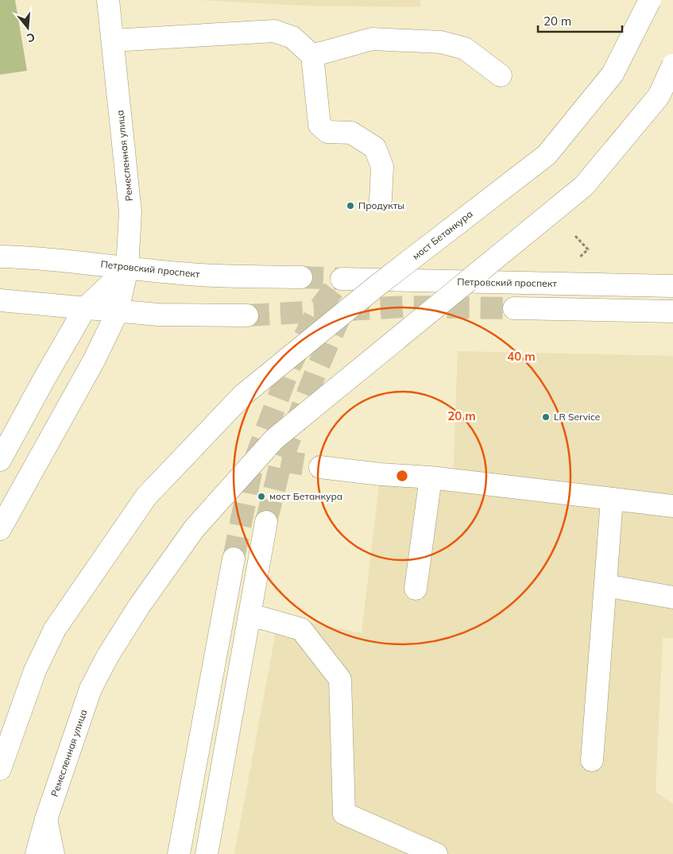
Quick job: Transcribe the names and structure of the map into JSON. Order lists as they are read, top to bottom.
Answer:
{
  "streets": {
    "street": ["Ремесленная улица", "мост Бетанкура", "Петровский проспект"]
  },
  "crossings": [
    ["Ремесленная улица", "Петровский проспект"]
  ],
  "places": ["Продукты", "LR Service", "мост Бетанкура"],
  "scale_bar": "20 m",
  "north": "bottom",
  "rings": ["40 m", "20 m"]
}
